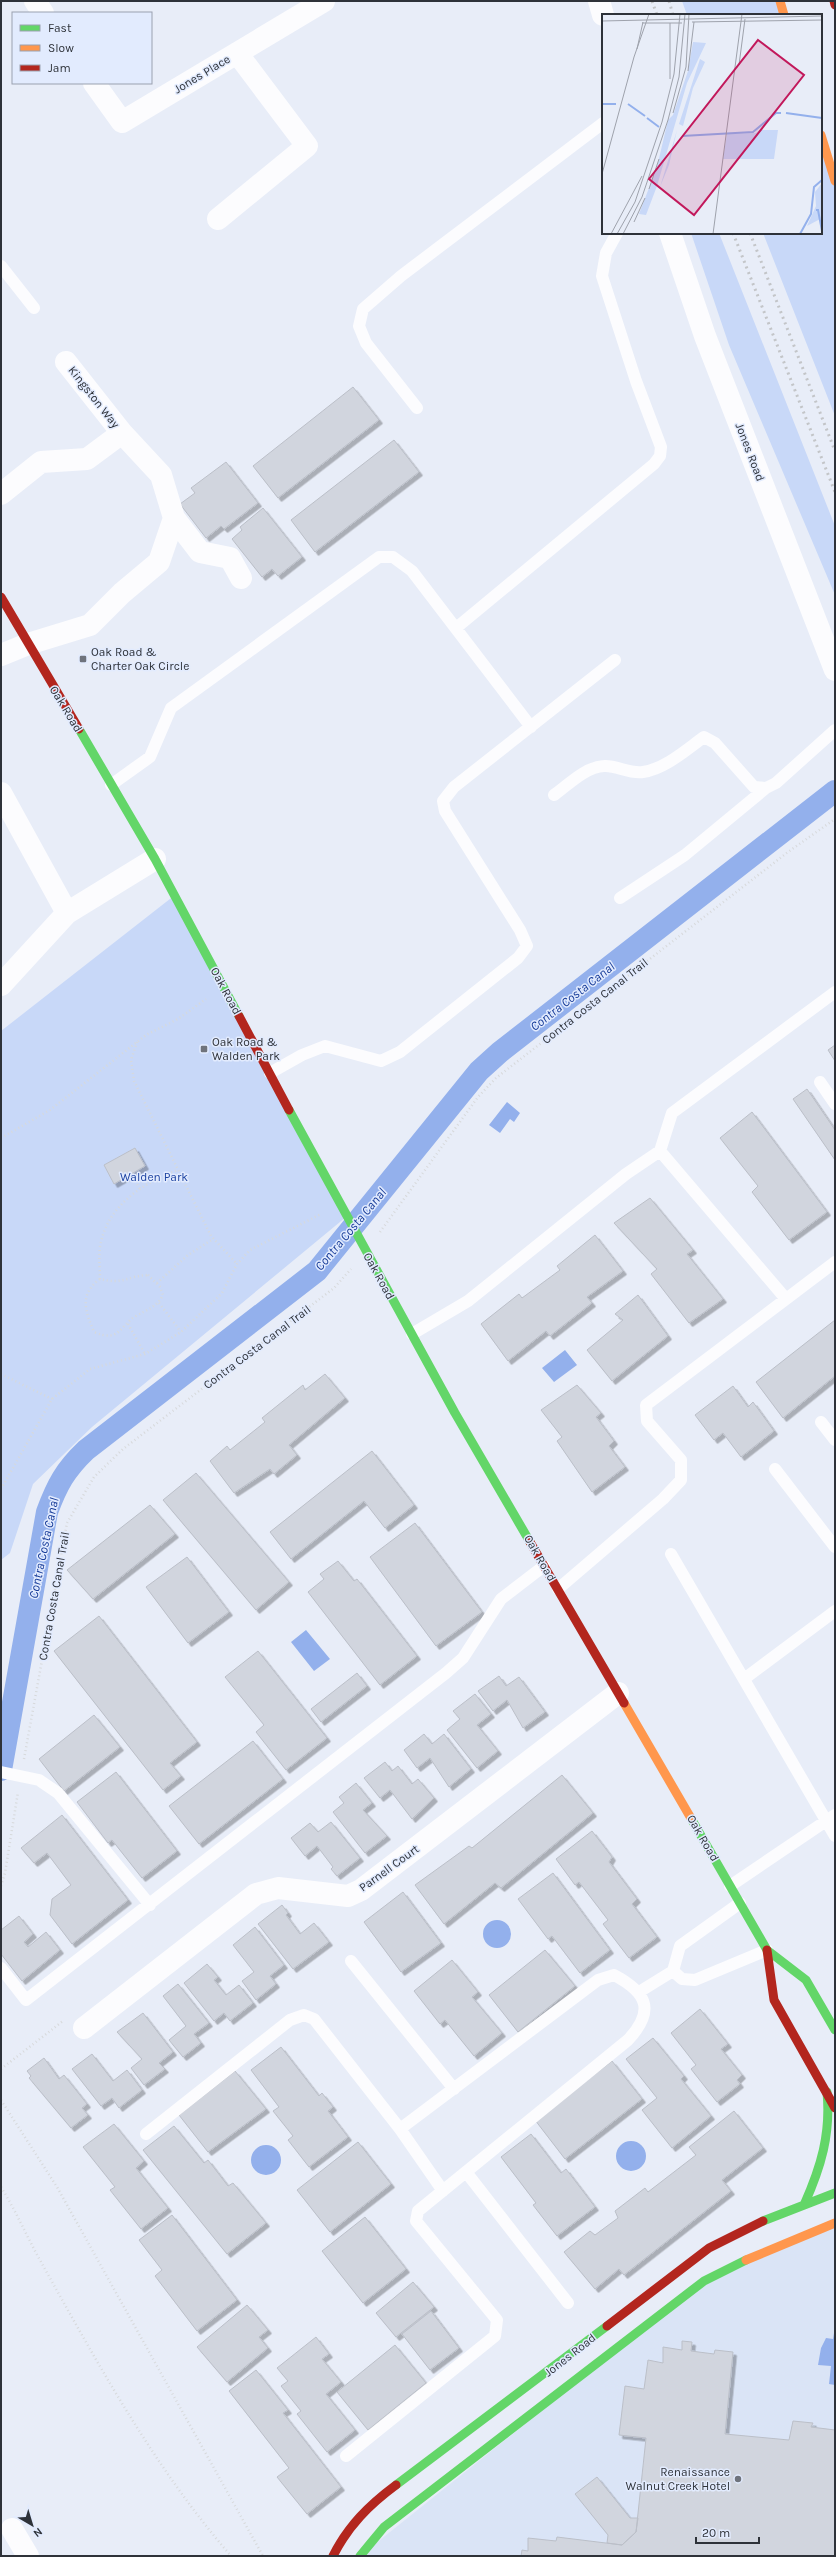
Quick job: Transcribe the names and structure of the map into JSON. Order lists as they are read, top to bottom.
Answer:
{
  "streets": {
    "main road": ["Jones Road", "Oak Road"],
    "street": ["Jones Place", "Kingston Way", "Parnell Court"],
    "path": ["Contra Costa Canal Trail"]
  },
  "crossings": [
    ["Oak Road", "Parnell Court"]
  ],
  "water": ["Contra Costa Canal"],
  "parks": ["Walden Park"],
  "places": {
    "transit": ["Oak Road & Charter Oak Circle", "Oak Road & Walden Park"],
    "other": ["Renaissance Walnut Creek Hotel"]
  },
  "legend": ["Fast", "Slow", "Jam"],
  "scale_bar": "20 m",
  "north": "bottom right"
}
